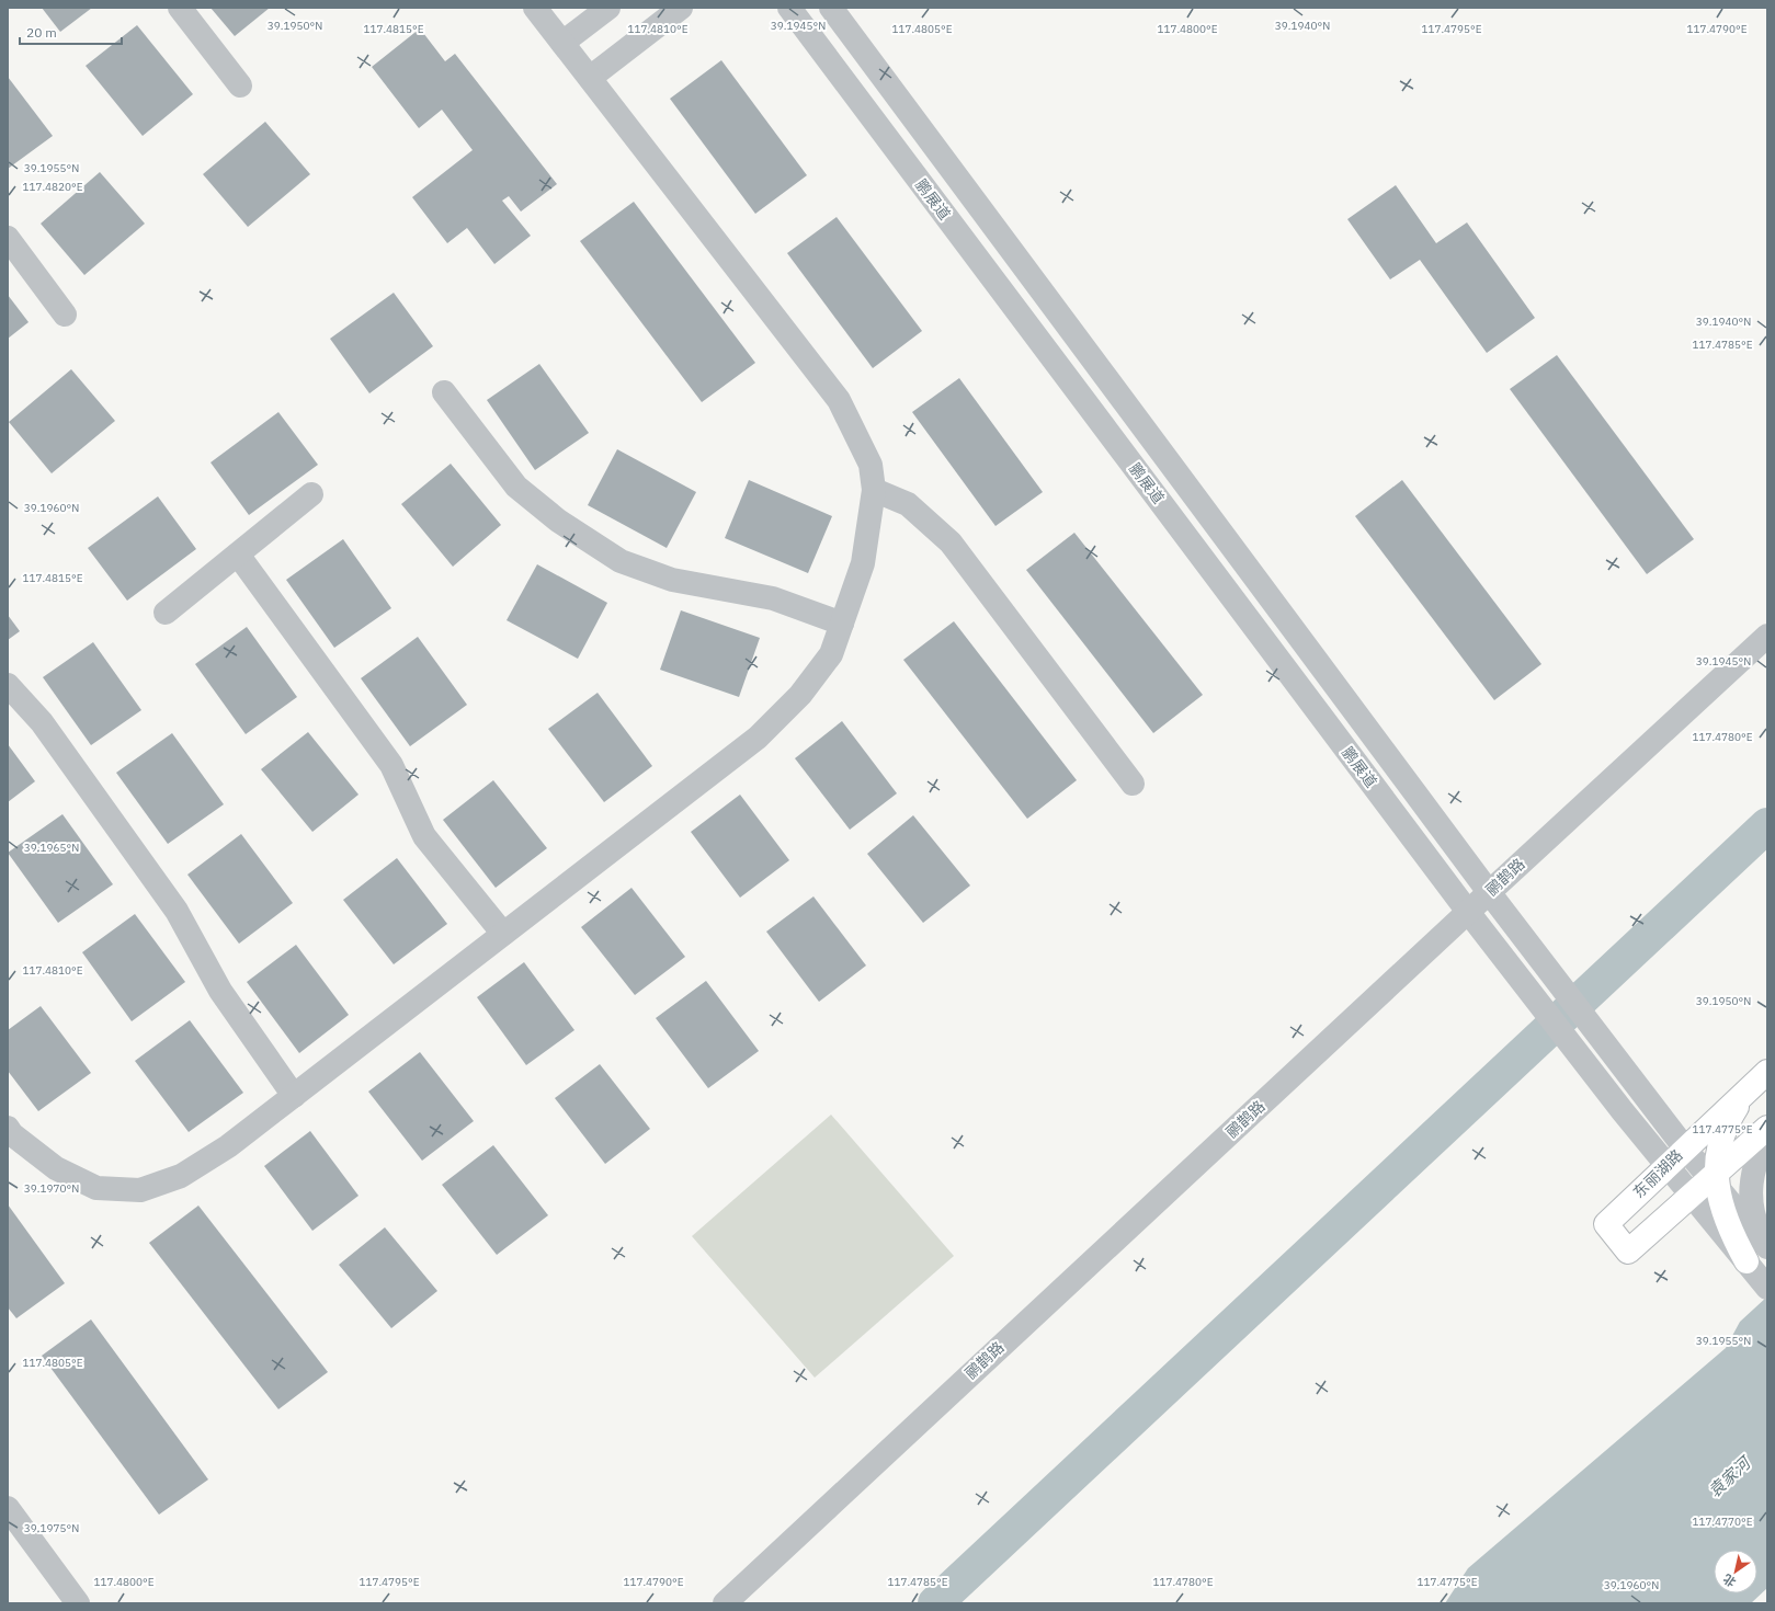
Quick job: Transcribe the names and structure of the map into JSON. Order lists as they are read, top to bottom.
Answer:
{
  "streets": {
    "main road": ["东丽湖路"],
    "street": ["鹏展道", "鹂鹊路"]
  },
  "crossings": [
    ["鹏展道", "鹂鹊路"],
    ["鹏展道", "东丽湖路"]
  ],
  "water": ["袁家河"],
  "scale_bar": "20 m",
  "north": "bottom left",
  "coordinates": [
    "39.1950°N",
    "39.1945°N",
    "39.1940°N",
    "117.4815°E",
    "117.4810°E",
    "117.4805°E",
    "117.4800°E",
    "117.4795°E",
    "117.4790°E",
    "39.1955°N",
    "117.4820°E",
    "117.4785°E",
    "39.1960°N",
    "117.4780°E",
    "39.1965°N",
    "117.4775°E",
    "39.1970°N",
    "117.4770°E",
    "39.1975°N"
  ]
}
